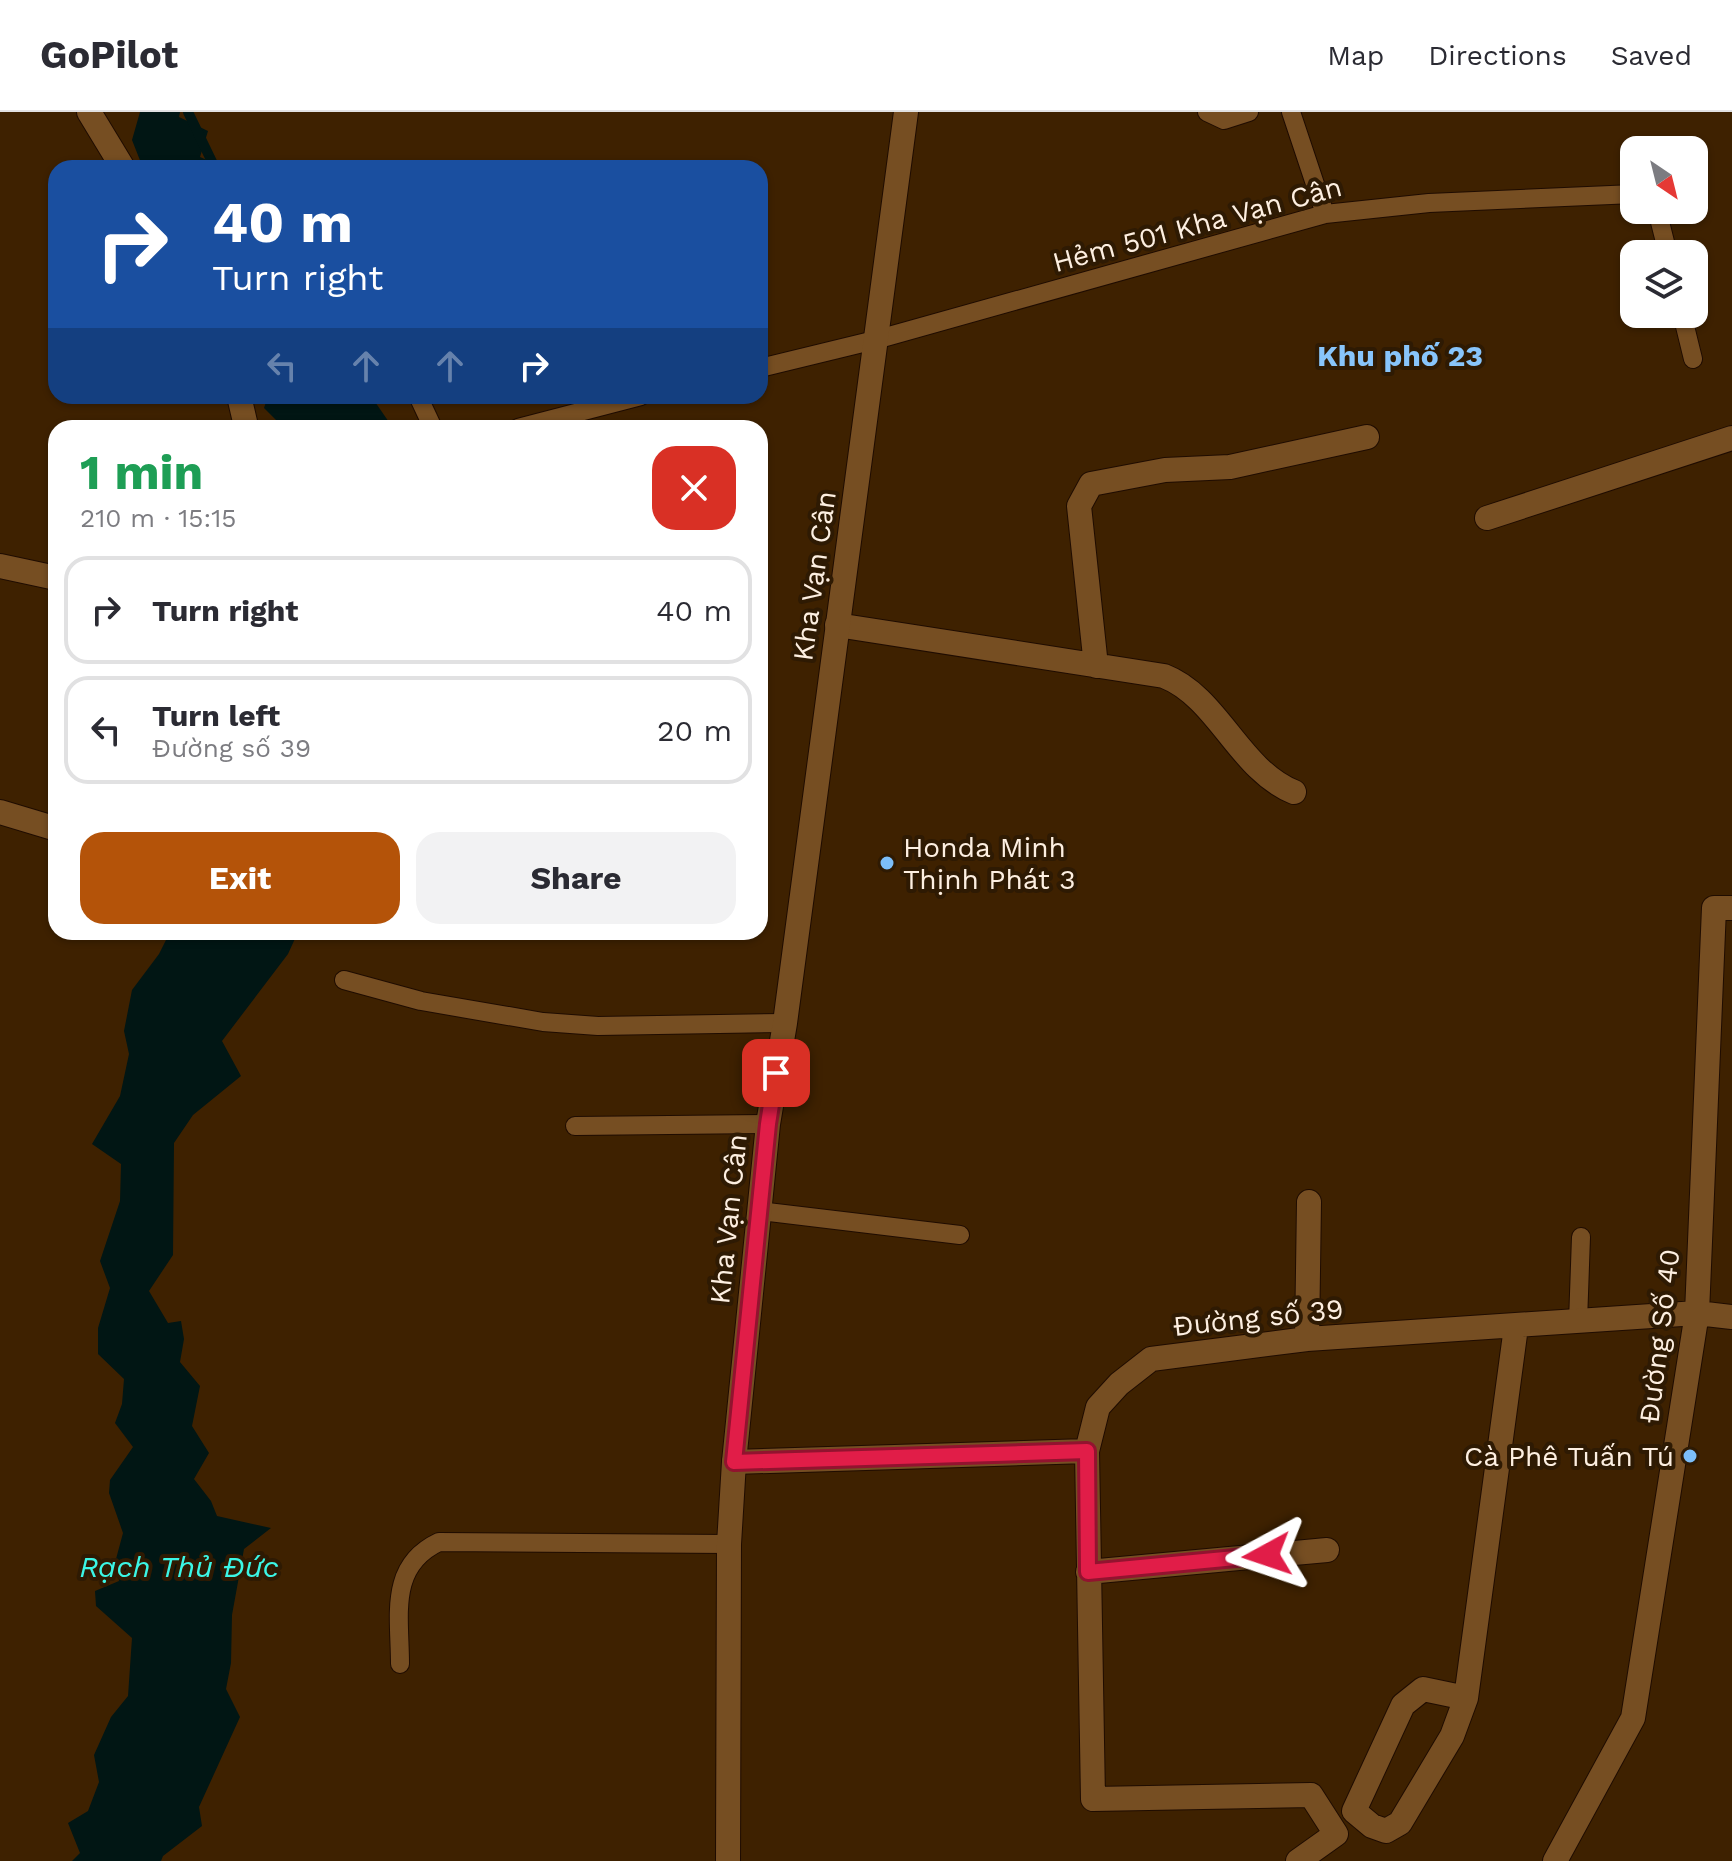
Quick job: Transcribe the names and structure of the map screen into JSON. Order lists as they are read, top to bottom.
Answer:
{
  "streets": {
    "street": ["Kha Vạn Cân", "Đường số 39", "Đường Số 40"],
    "lane": ["Hẻm 501 Kha Vạn Cân"]
  },
  "crossings": [
    ["Hẻm 501 Kha Vạn Cân", "Kha Vạn Cân"],
    ["Đường số 39", "Đường Số 40"]
  ],
  "districts": ["Khu phố 23"],
  "water": ["Rạch Thủ Đức"],
  "places": ["Honda Minh Thịnh Phát 3", "Cà Phê Tuấn Tú"],
  "north": "bottom right",
  "page": {
    "header": "GoPilot",
    "nav": ["Map", "Directions", "Saved"],
    "turn": ["40 m", "Turn right"],
    "heading": ["1 min", "210 m · 15:15"],
    "list": [
      {
        "name": "Turn right",
        "value": "40 m"
      },
      {
        "name": "Turn left",
        "note": "Đường số 39",
        "value": "20 m"
      }
    ],
    "buttons": ["Exit", "Share"]
  }
}
